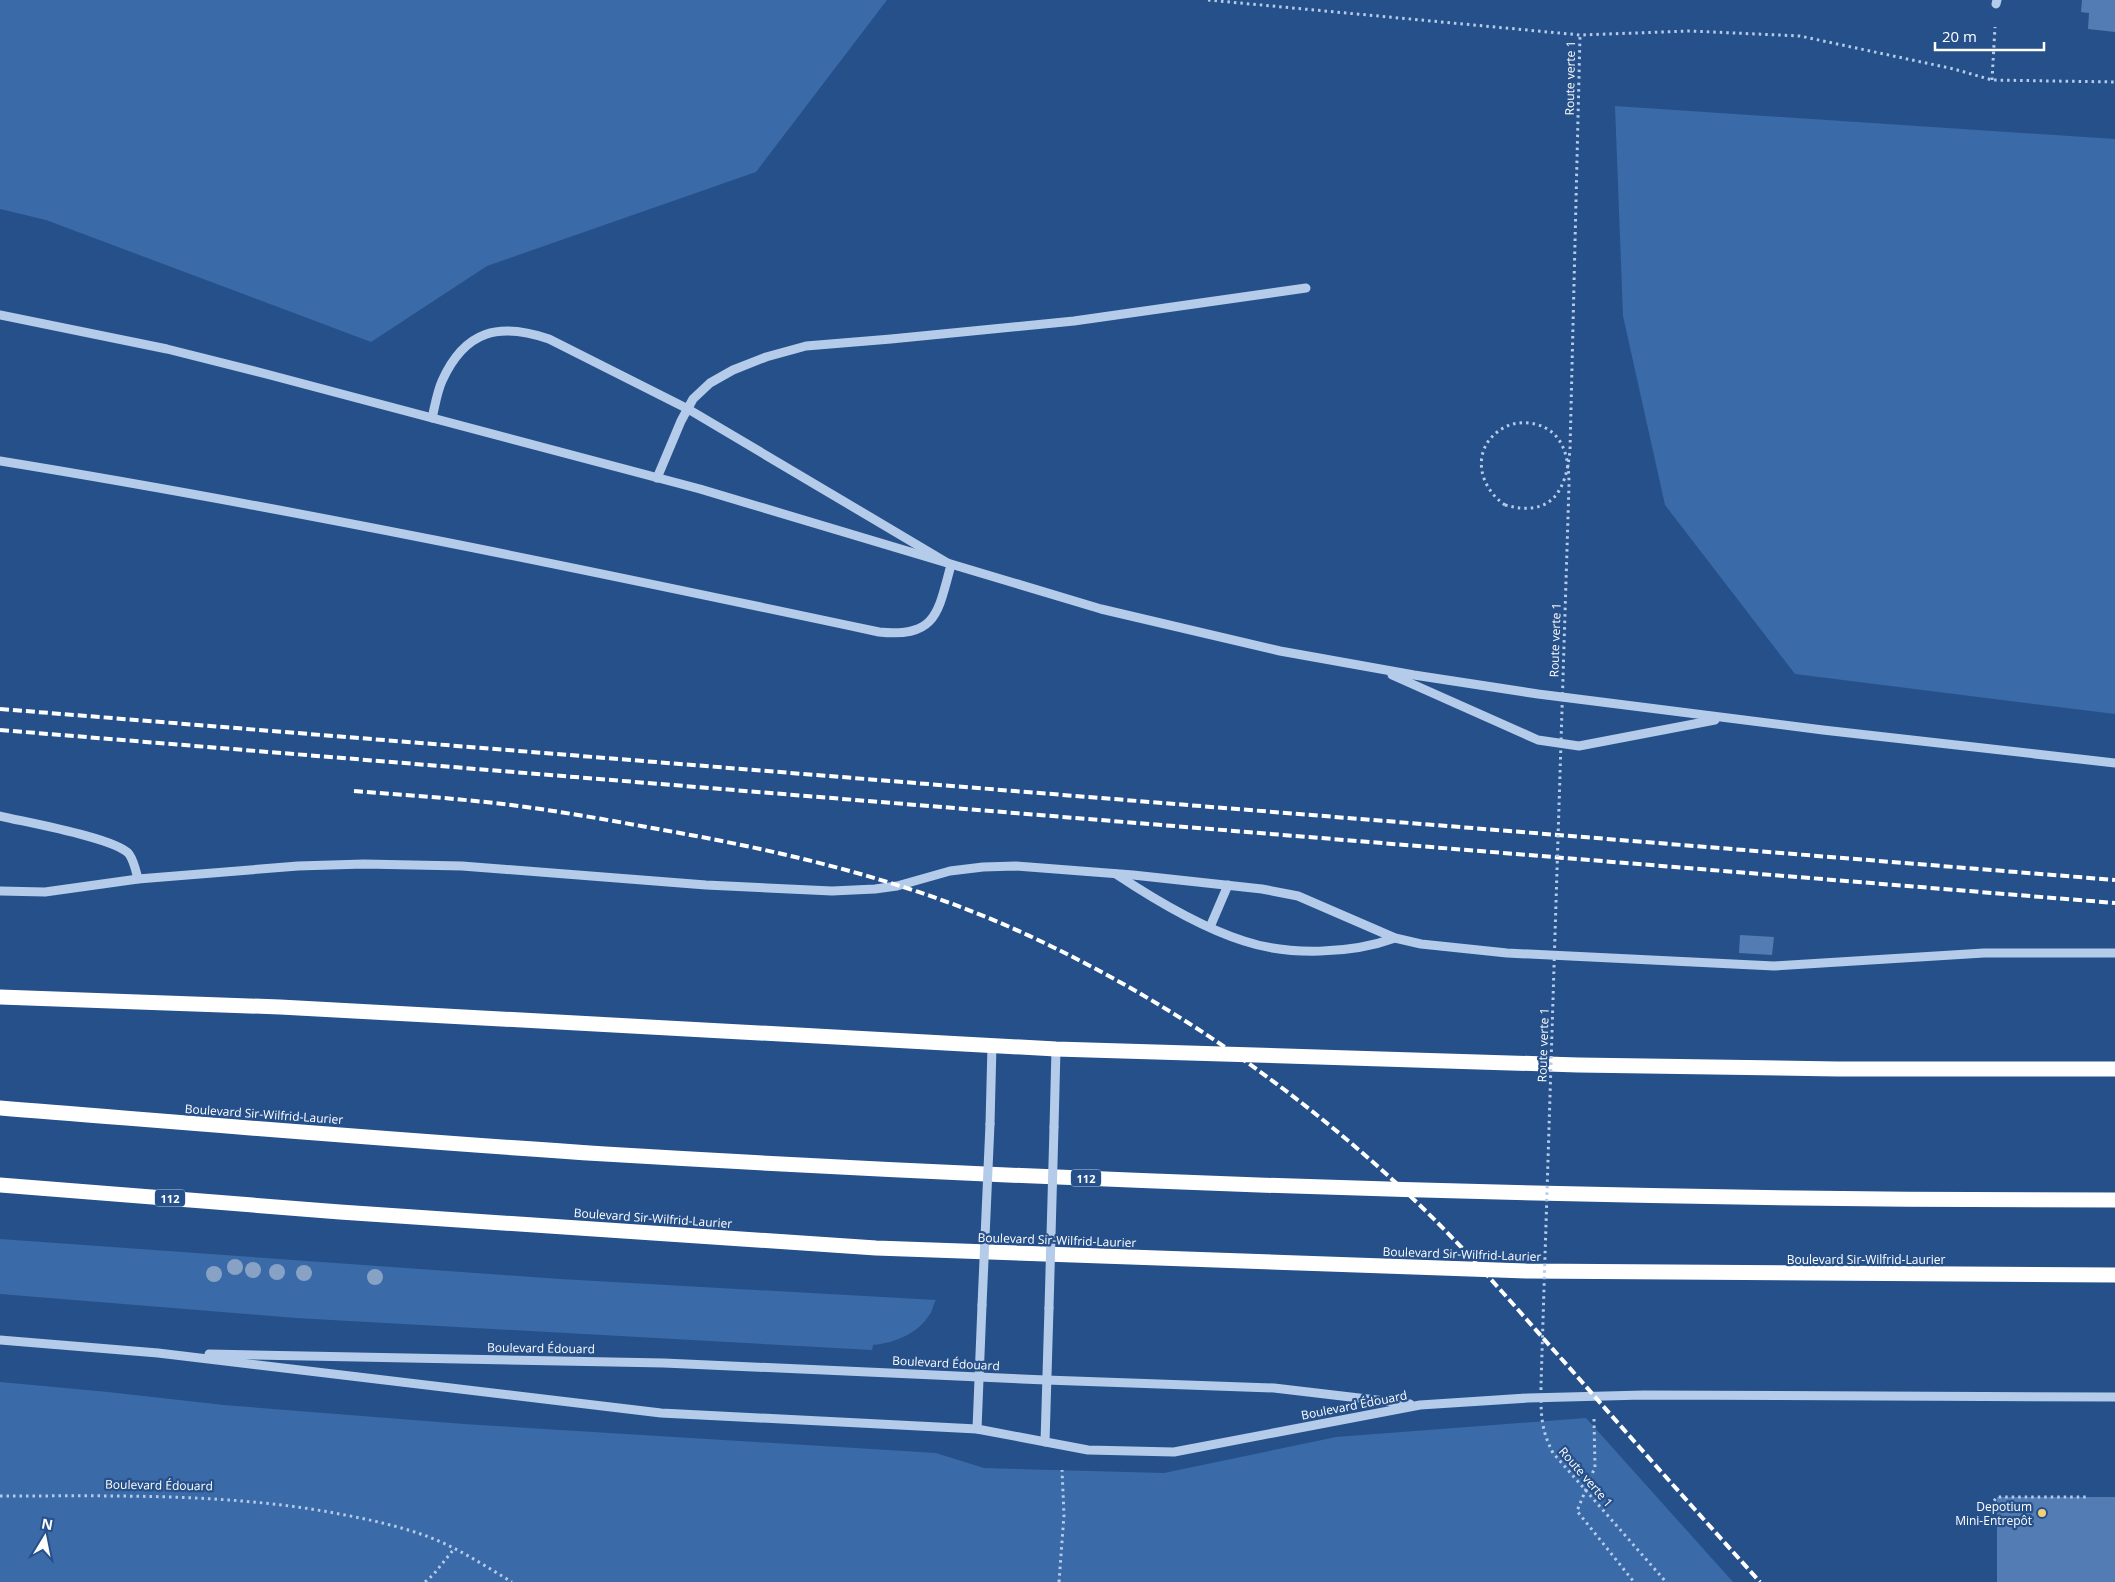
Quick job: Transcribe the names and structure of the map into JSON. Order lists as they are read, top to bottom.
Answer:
{
  "streets": {
    "highway": ["Boulevard Sir-Wilfrid-Laurier", "112"],
    "street": ["Boulevard Édouard"],
    "path": ["Route verte 1"]
  },
  "places": ["Depotium Mini-Entrepôt"],
  "scale_bar": "20 m",
  "north": "top"
}
